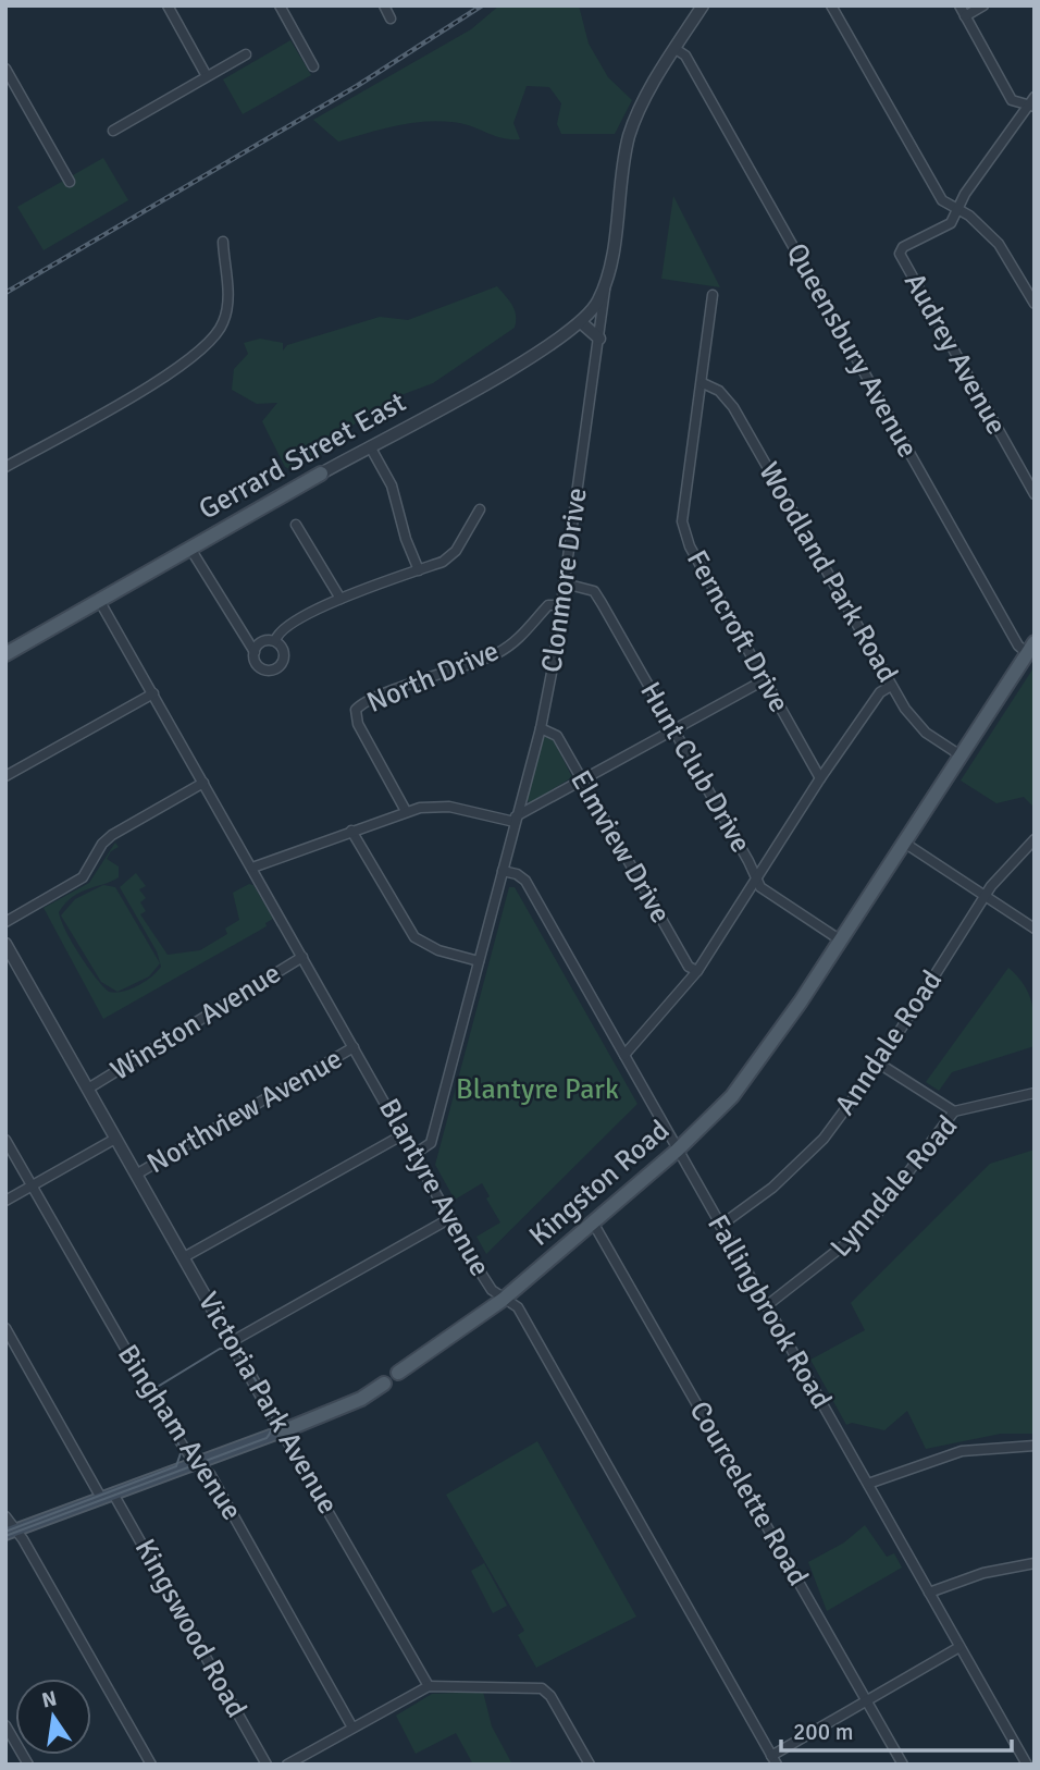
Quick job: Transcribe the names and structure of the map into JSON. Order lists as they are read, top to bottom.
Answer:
{
  "streets": {
    "main road": ["Gerrard Street East", "Kingston Road"],
    "street": [
      "Queensbury Avenue",
      "Audrey Avenue",
      "Woodland Park Road",
      "Clonmore Drive",
      "Ferncroft Drive",
      "North Drive",
      "Hunt Club Drive",
      "Elmview Drive",
      "Winston Avenue",
      "Anndale Road",
      "Northview Avenue",
      "Lynndale Road",
      "Blantyre Avenue",
      "Fallingbrook Road",
      "Victoria Park Avenue",
      "Bingham Avenue",
      "Courcelette Road",
      "Kingswood Road"
    ]
  },
  "crossings": [
    ["Queensbury Avenue", "Clonmore Drive"],
    ["Queensbury Avenue", "Kingston Road"],
    ["Gerrard Street East", "Clonmore Drive"],
    ["Gerrard Street East", "Blantyre Avenue"],
    ["Woodland Park Road", "Ferncroft Drive"],
    ["Woodland Park Road", "Kingston Road"],
    ["Clonmore Drive", "North Drive"],
    ["Clonmore Drive", "Hunt Club Drive"],
    ["Clonmore Drive", "Elmview Drive"],
    ["Clonmore Drive", "Blantyre Avenue"],
    ["Clonmore Drive", "Fallingbrook Road"],
    ["Hunt Club Drive", "Kingston Road"],
    ["Winston Avenue", "Blantyre Avenue"],
    ["Winston Avenue", "Victoria Park Avenue"],
    ["Anndale Road", "Fallingbrook Road"],
    ["Northview Avenue", "Blantyre Avenue"],
    ["Northview Avenue", "Victoria Park Avenue"],
    ["Kingston Road", "Blantyre Avenue"],
    ["Kingston Road", "Fallingbrook Road"],
    ["Kingston Road", "Victoria Park Avenue"],
    ["Kingston Road", "Bingham Avenue"],
    ["Kingston Road", "Courcelette Road"],
    ["Kingston Road", "Kingswood Road"],
    ["Lynndale Road", "Fallingbrook Road"]
  ],
  "parks": ["Blantyre Park"],
  "scale_bar": "200 m",
  "north": "top"
}
